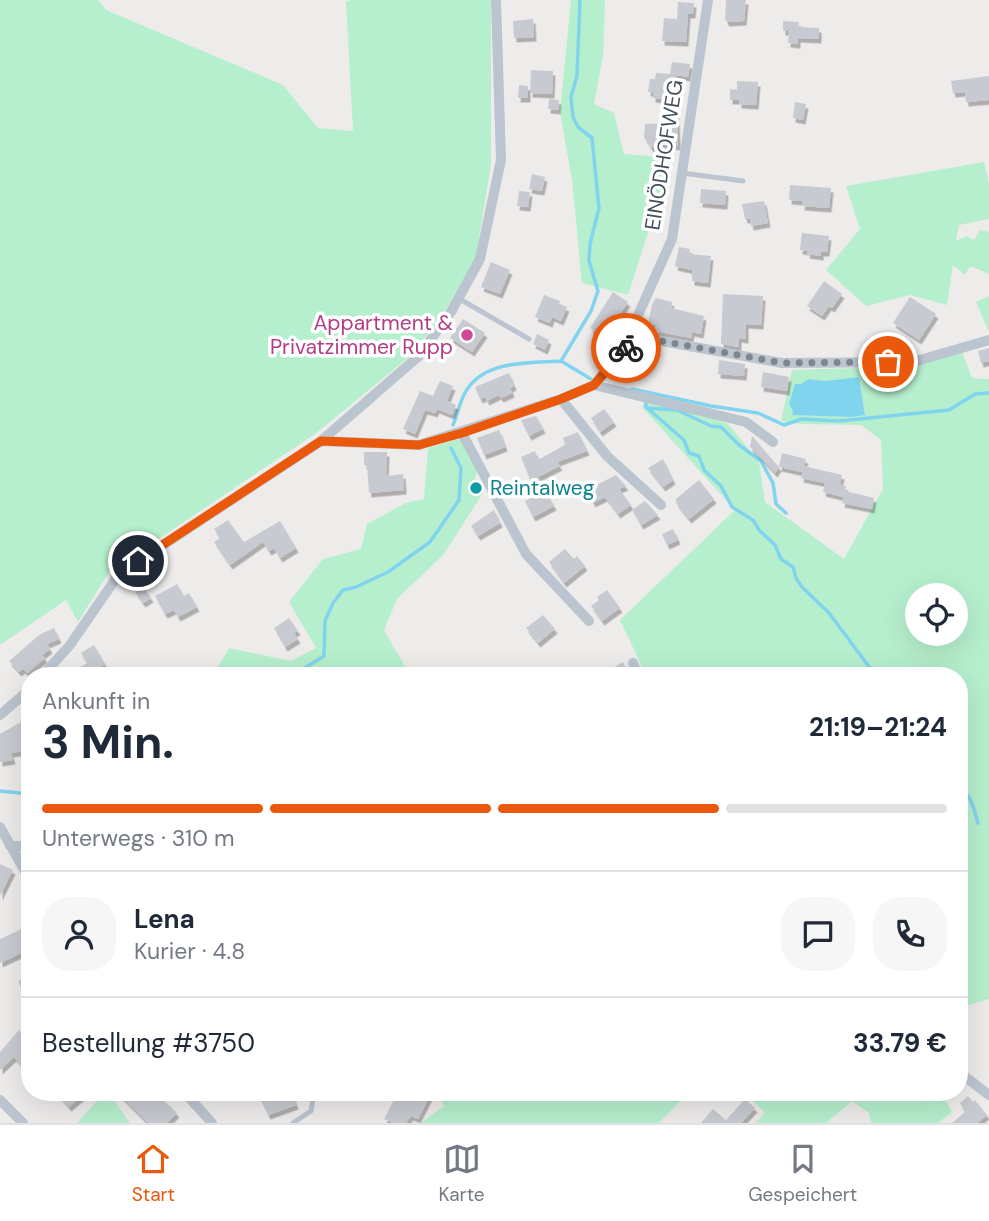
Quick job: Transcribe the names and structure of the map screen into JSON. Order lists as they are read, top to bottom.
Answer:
{
  "streets": {
    "street": ["EINÖDHOFWEG"]
  },
  "places": ["Appartment & Privatzimmer Rupp", "Reintalweg"],
  "page": {
    "heading": ["3 Min.", "Ankunft in", "21:19–21:24"],
    "panel": [
      "Lena",
      "Kurier · 4.8",
      "Bestellung #3750",
      "33.79 €"
    ],
    "bar": "Unterwegs · 310 m",
    "tabs": ["Start", "Karte", "Gespeichert"]
  }
}
